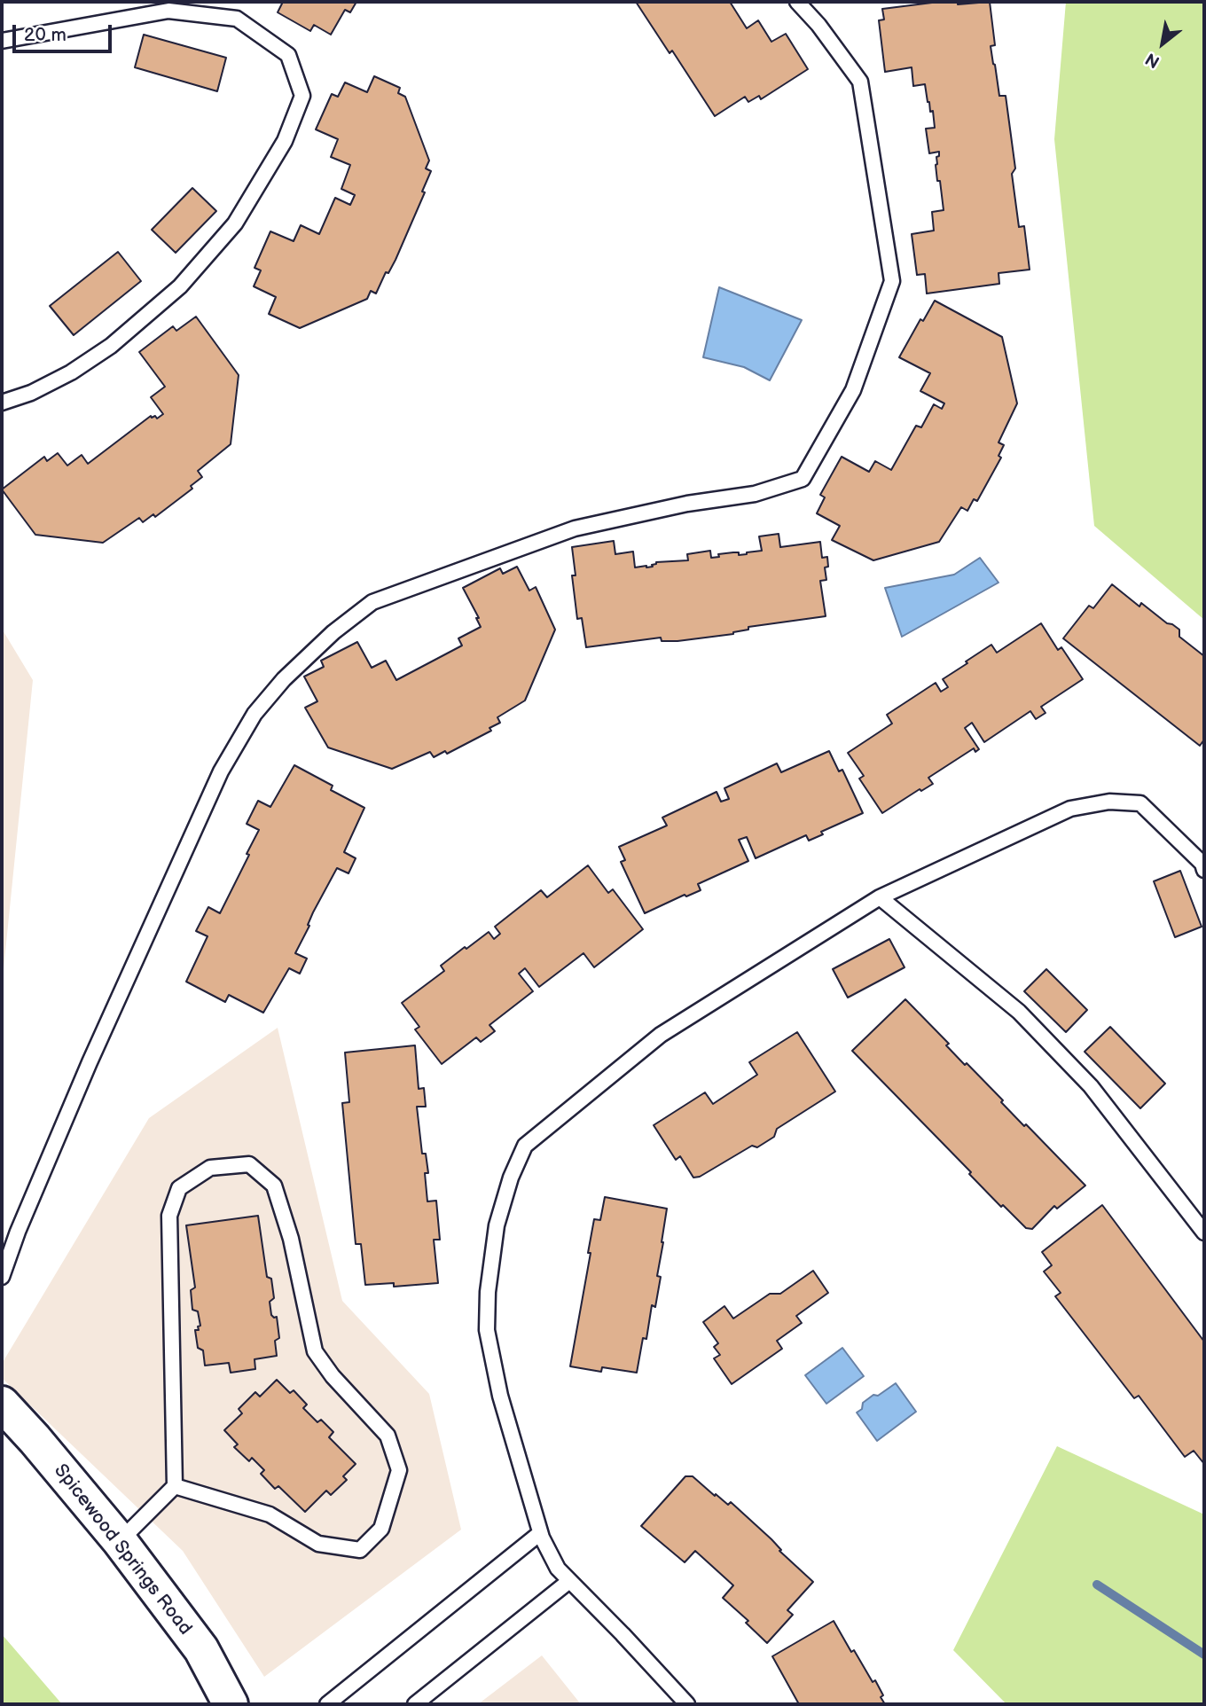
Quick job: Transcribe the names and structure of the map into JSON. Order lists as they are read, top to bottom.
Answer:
{
  "streets": {
    "main road": ["Spicewood Springs Road"]
  },
  "scale_bar": "20 m",
  "north": "bottom left"
}
